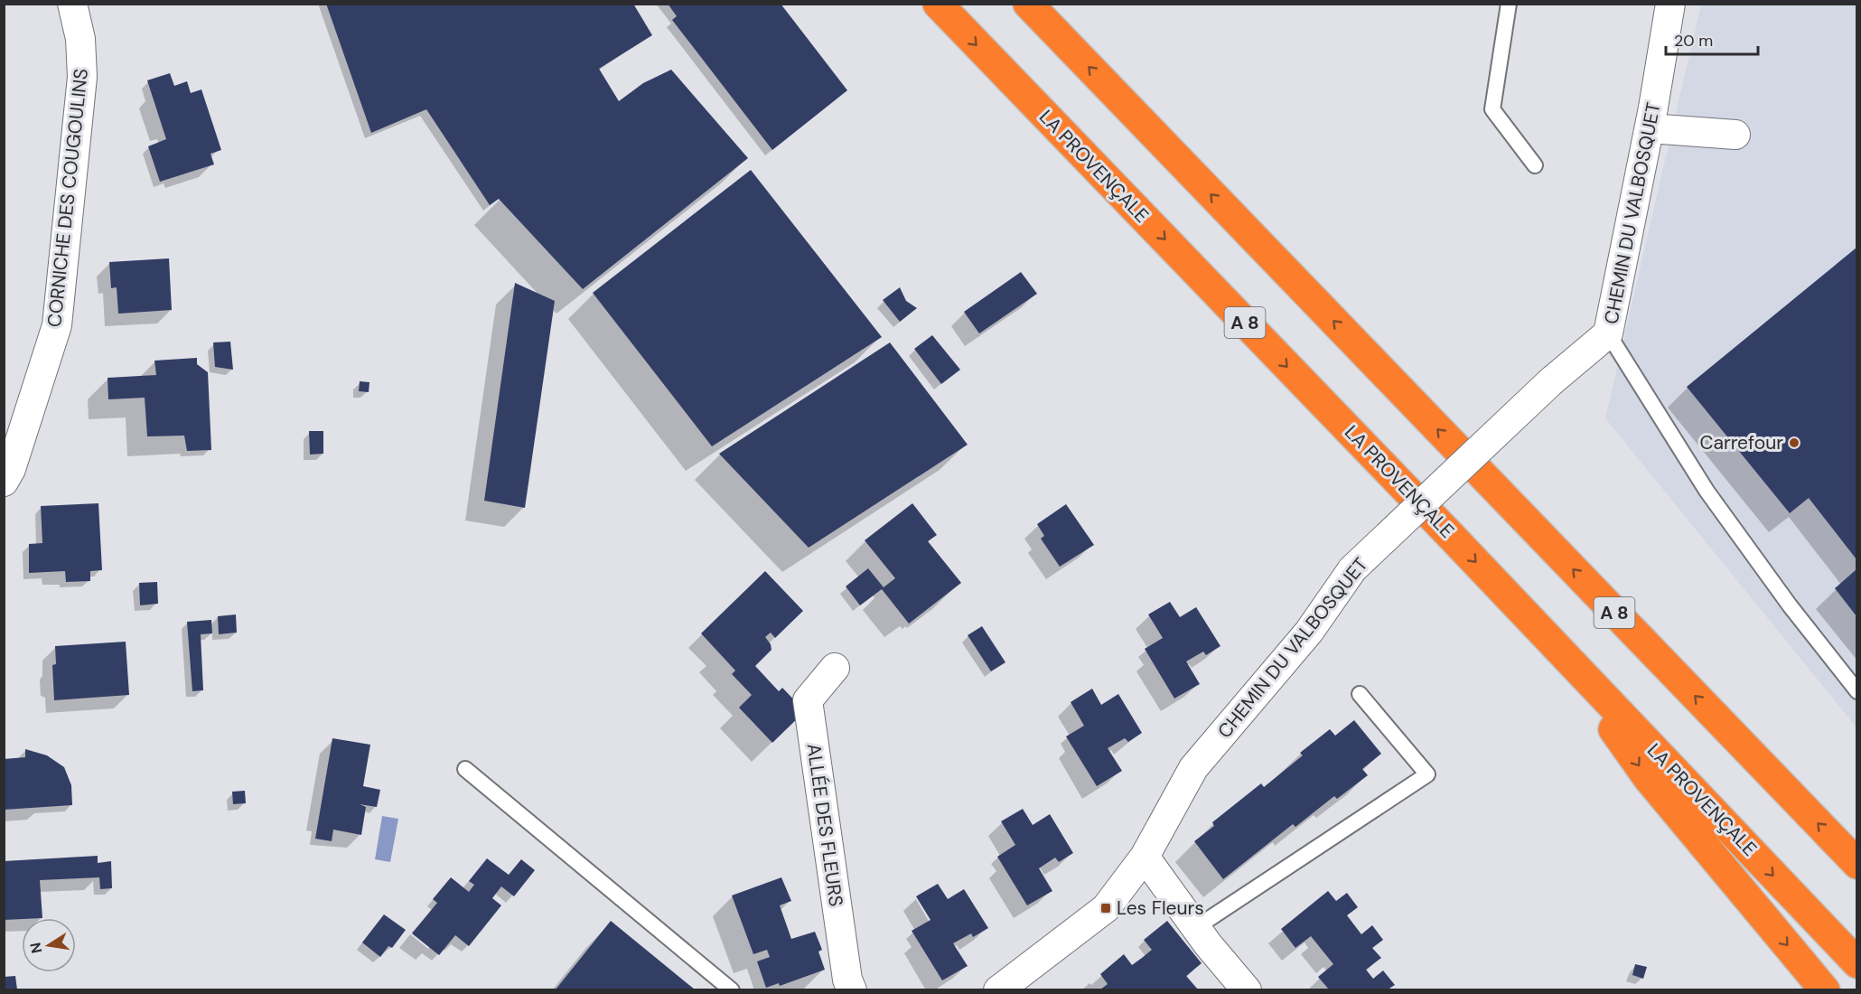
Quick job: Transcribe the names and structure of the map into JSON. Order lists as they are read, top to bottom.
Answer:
{
  "streets": {
    "highway": ["LA PROVENÇALE", "A 8"],
    "street": ["CORNICHE DES COUGOULINS", "CHEMIN DU VALBOSQUET", "ALLÉE DES FLEURS"]
  },
  "places": {
    "other": ["Carrefour"],
    "transit": ["Les Fleurs"]
  },
  "scale_bar": "20 m",
  "north": "left"
}
